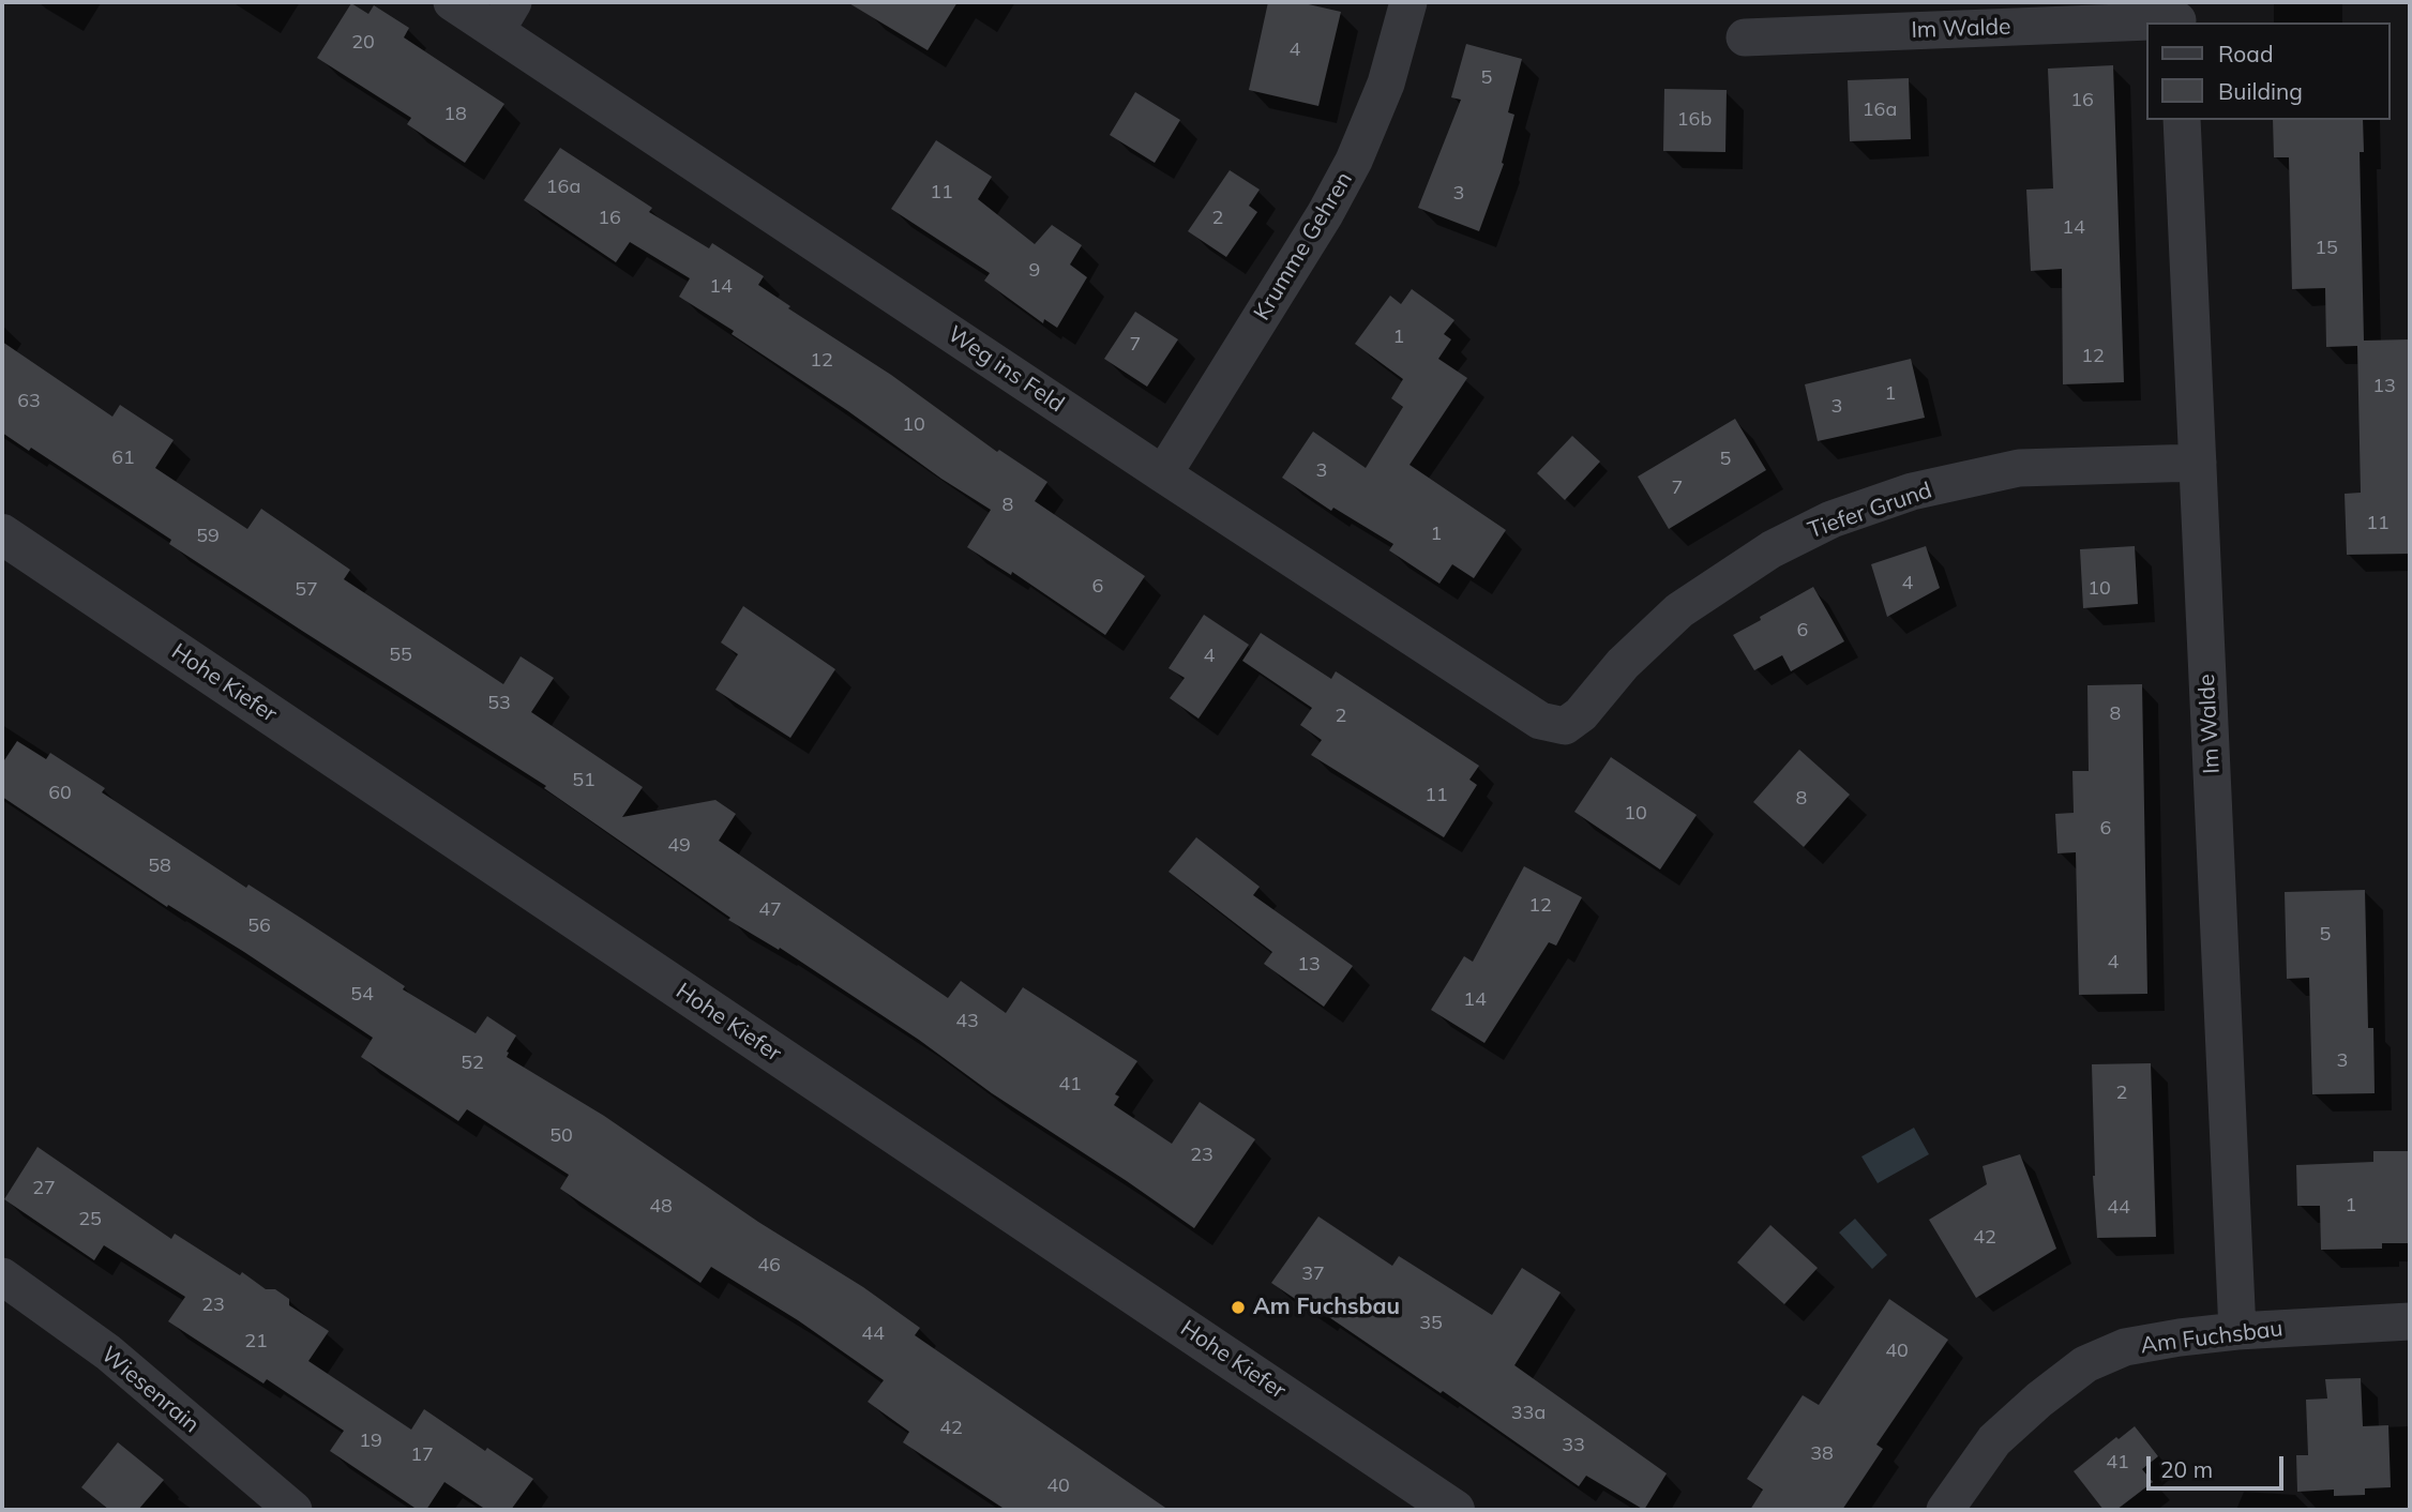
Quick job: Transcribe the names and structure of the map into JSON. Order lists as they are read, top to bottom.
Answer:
{
  "streets": {
    "street": [
      "Im Walde",
      "Krumme Gehren",
      "Weg ins Feld",
      "Tiefer Grund",
      "Hohe Kiefer",
      "Am Fuchsbau",
      "Wiesenrain"
    ]
  },
  "crossings": [
    ["Im Walde", "Tiefer Grund"],
    ["Im Walde", "Am Fuchsbau"],
    ["Krumme Gehren", "Weg ins Feld"],
    ["Weg ins Feld", "Tiefer Grund"]
  ],
  "places": ["Am Fuchsbau"],
  "house_numbers": [
    "20",
    "4",
    "5",
    "16",
    "16a",
    "18",
    "16b",
    "16a",
    "11",
    "3",
    "16",
    "2",
    "14",
    "15",
    "9",
    "14",
    "1",
    "7",
    "12",
    "12",
    "13",
    "1",
    "63",
    "3",
    "10",
    "61",
    "5",
    "3",
    "7",
    "8",
    "11",
    "1",
    "59",
    "4",
    "6",
    "10",
    "57",
    "6",
    "55",
    "4",
    "53",
    "8",
    "2",
    "51",
    "60",
    "11",
    "8",
    "10",
    "6",
    "49",
    "58",
    "12",
    "47",
    "56",
    "5",
    "4",
    "13",
    "54",
    "14",
    "43",
    "3",
    "52",
    "41",
    "2",
    "50",
    "23",
    "27",
    "1",
    "48",
    "44",
    "25",
    "42",
    "46",
    "37",
    "23",
    "35",
    "44",
    "21",
    "40",
    "33a",
    "42",
    "19",
    "33",
    "38",
    "17",
    "41",
    "40"
  ],
  "legend": ["Road", "Building"],
  "scale_bar": "20 m"
}
